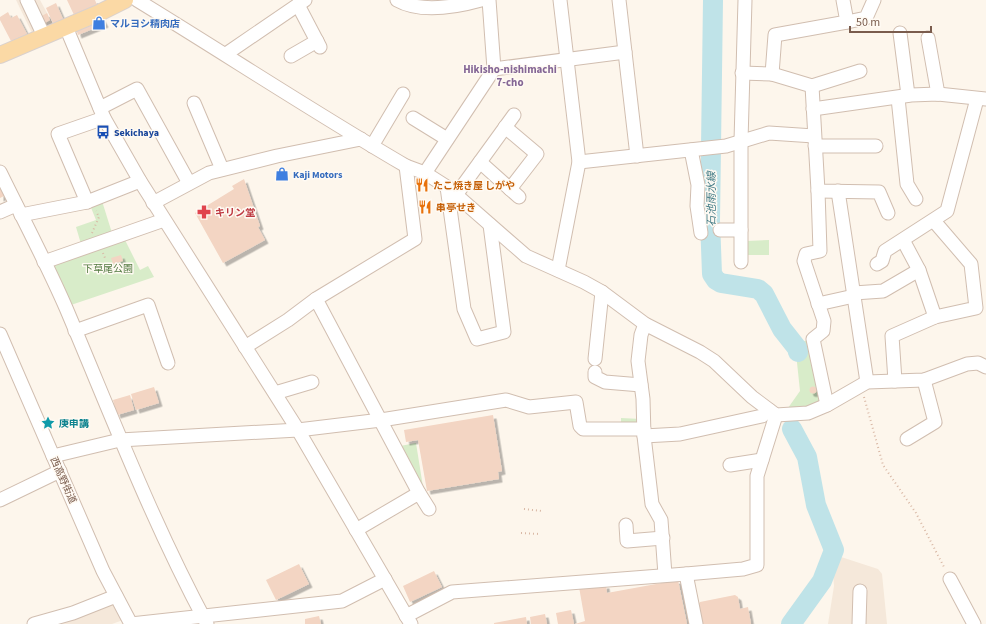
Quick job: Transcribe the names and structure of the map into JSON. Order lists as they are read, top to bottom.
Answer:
{
  "streets": {
    "street": ["西高野街道"]
  },
  "districts": ["Hikisho-nishimachi 7-cho"],
  "water": ["石池雨水線"],
  "parks": ["下草尾公園"],
  "places": {
    "shop": ["マルヨシ精肉店", "Kaji Motors"],
    "bus stop": ["Sekichaya"],
    "restaurant": ["たこ焼き屋 しがや", "串亭せき"],
    "pharmacy": ["キリン堂"],
    "place": ["庚申講"]
  },
  "scale_bar": "50 m"
}
